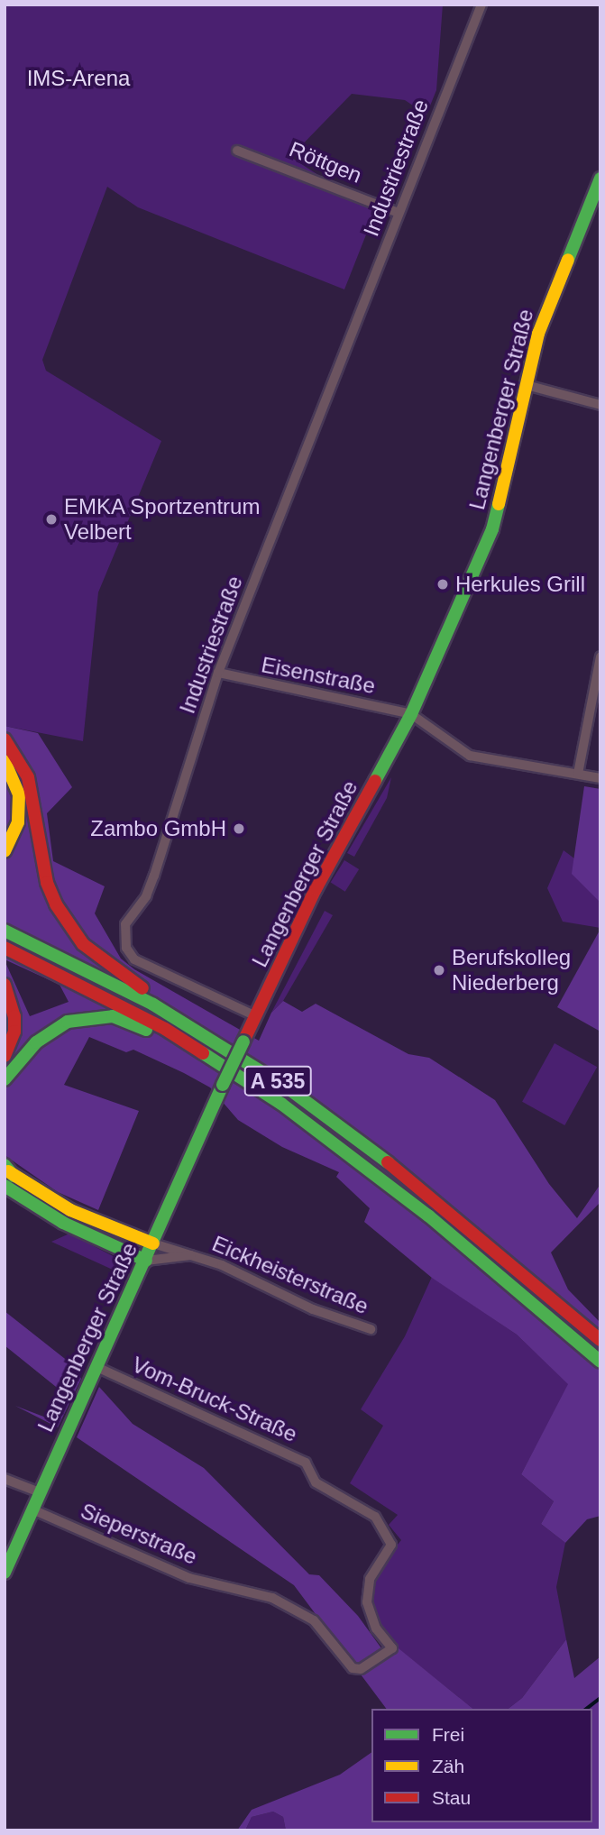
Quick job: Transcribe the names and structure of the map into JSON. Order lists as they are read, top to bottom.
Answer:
{
  "streets": {
    "main road": ["Langenberger Straße", "A 535"],
    "street": [
      "Röttgen",
      "Industriestraße",
      "Eisenstraße",
      "Eickheisterstraße",
      "Vom-Bruck-Straße",
      "Sieperstraße"
    ]
  },
  "crossings": [
    ["Röttgen", "Industriestraße"],
    ["Industriestraße", "Langenberger Straße"],
    ["Industriestraße", "Eisenstraße"],
    ["Langenberger Straße", "Eisenstraße"],
    ["Langenberger Straße", "Eickheisterstraße"],
    ["Langenberger Straße", "Vom-Bruck-Straße"],
    ["Langenberger Straße", "Sieperstraße"],
    ["Vom-Bruck-Straße", "Sieperstraße"]
  ],
  "parks": ["IMS-Arena"],
  "places": [
    "EMKA Sportzentrum Velbert",
    "Herkules Grill",
    "Zambo GmbH",
    "Berufskolleg Niederberg"
  ],
  "legend": ["Frei", "Zäh", "Stau"]
}
